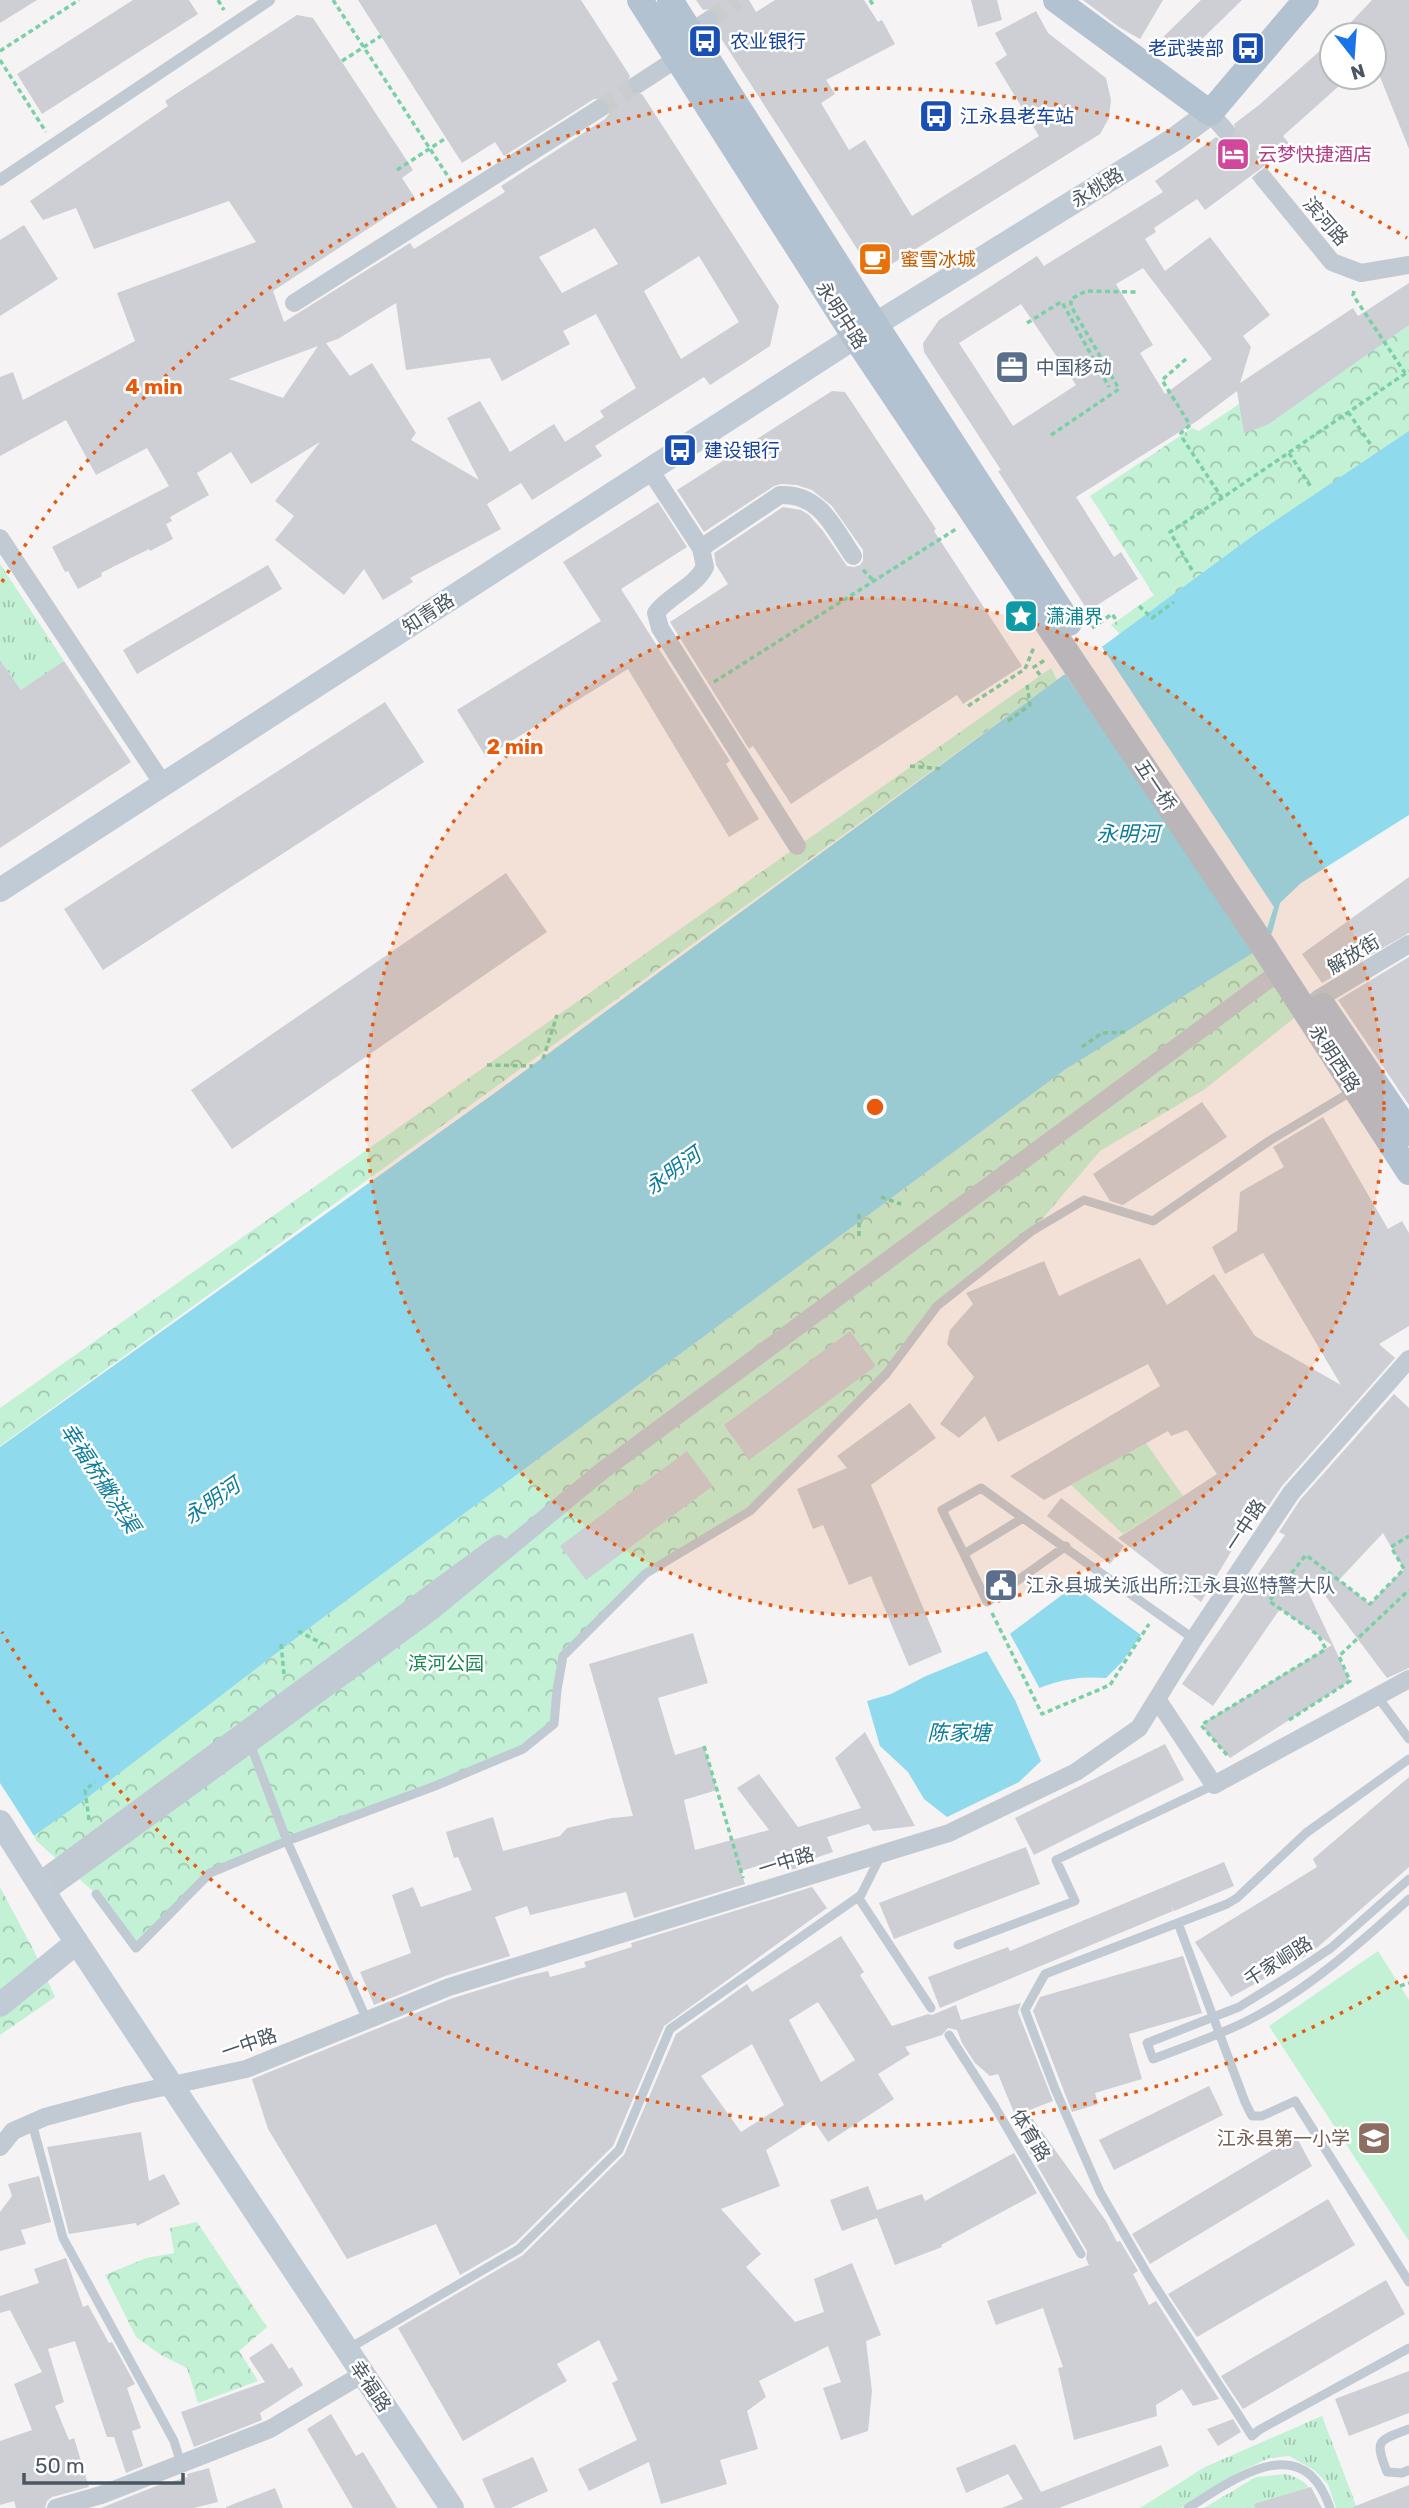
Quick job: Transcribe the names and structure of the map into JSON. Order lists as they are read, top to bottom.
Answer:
{
  "streets": {
    "main road": [
      "永桃路",
      "永明中路",
      "知青路",
      "五一桥",
      "永明西路",
      "幸福路"
    ],
    "street": ["滨河路", "解放街", "一中路"],
    "lane": ["千家峒路", "体育路"]
  },
  "crossings": [
    ["永桃路", "永明中路"],
    ["永桃路", "知青路"],
    ["永明中路", "知青路"],
    ["永明中路", "五一桥"],
    ["五一桥", "永明西路"],
    ["解放街", "永明西路"],
    ["一中路", "幸福路"]
  ],
  "water": ["永明河", "幸福桥撇洪渠", "陈家塘"],
  "parks": ["滨河公园"],
  "places": {
    "bus stop": [
      "农业银行",
      "老武装部",
      "江永县老车站",
      "建设银行"
    ],
    "hotel": ["云梦快捷酒店"],
    "cafe": ["蜜雪冰城"],
    "office": ["中国移动"],
    "place": ["潇浦界"],
    "public building": ["江永县城关派出所;江永县巡特警大队"],
    "school or university": ["江永县第一小学"]
  },
  "scale_bar": "50 m",
  "north": "bottom",
  "rings": ["4 min", "2 min"]
}
